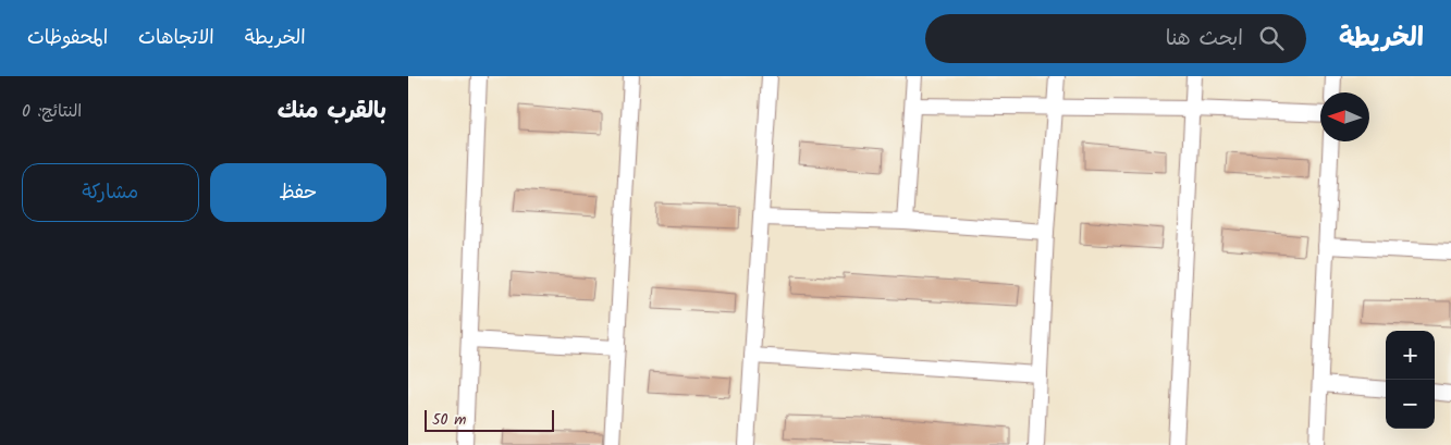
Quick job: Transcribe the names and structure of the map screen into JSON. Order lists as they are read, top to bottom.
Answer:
{
  "scale_bar": "50 m",
  "north": "left",
  "page": {
    "header": "الخريطة",
    "search": "ابحث هنا",
    "nav": ["الخريطة", "الاتجاهات", "المحفوظات"],
    "heading": ["بالقرب منك", "النتائج: 0"],
    "buttons": ["حفظ", "مشاركة"],
    "map_buttons": ["+", "−"],
    "scale": "50 m"
  }
}
